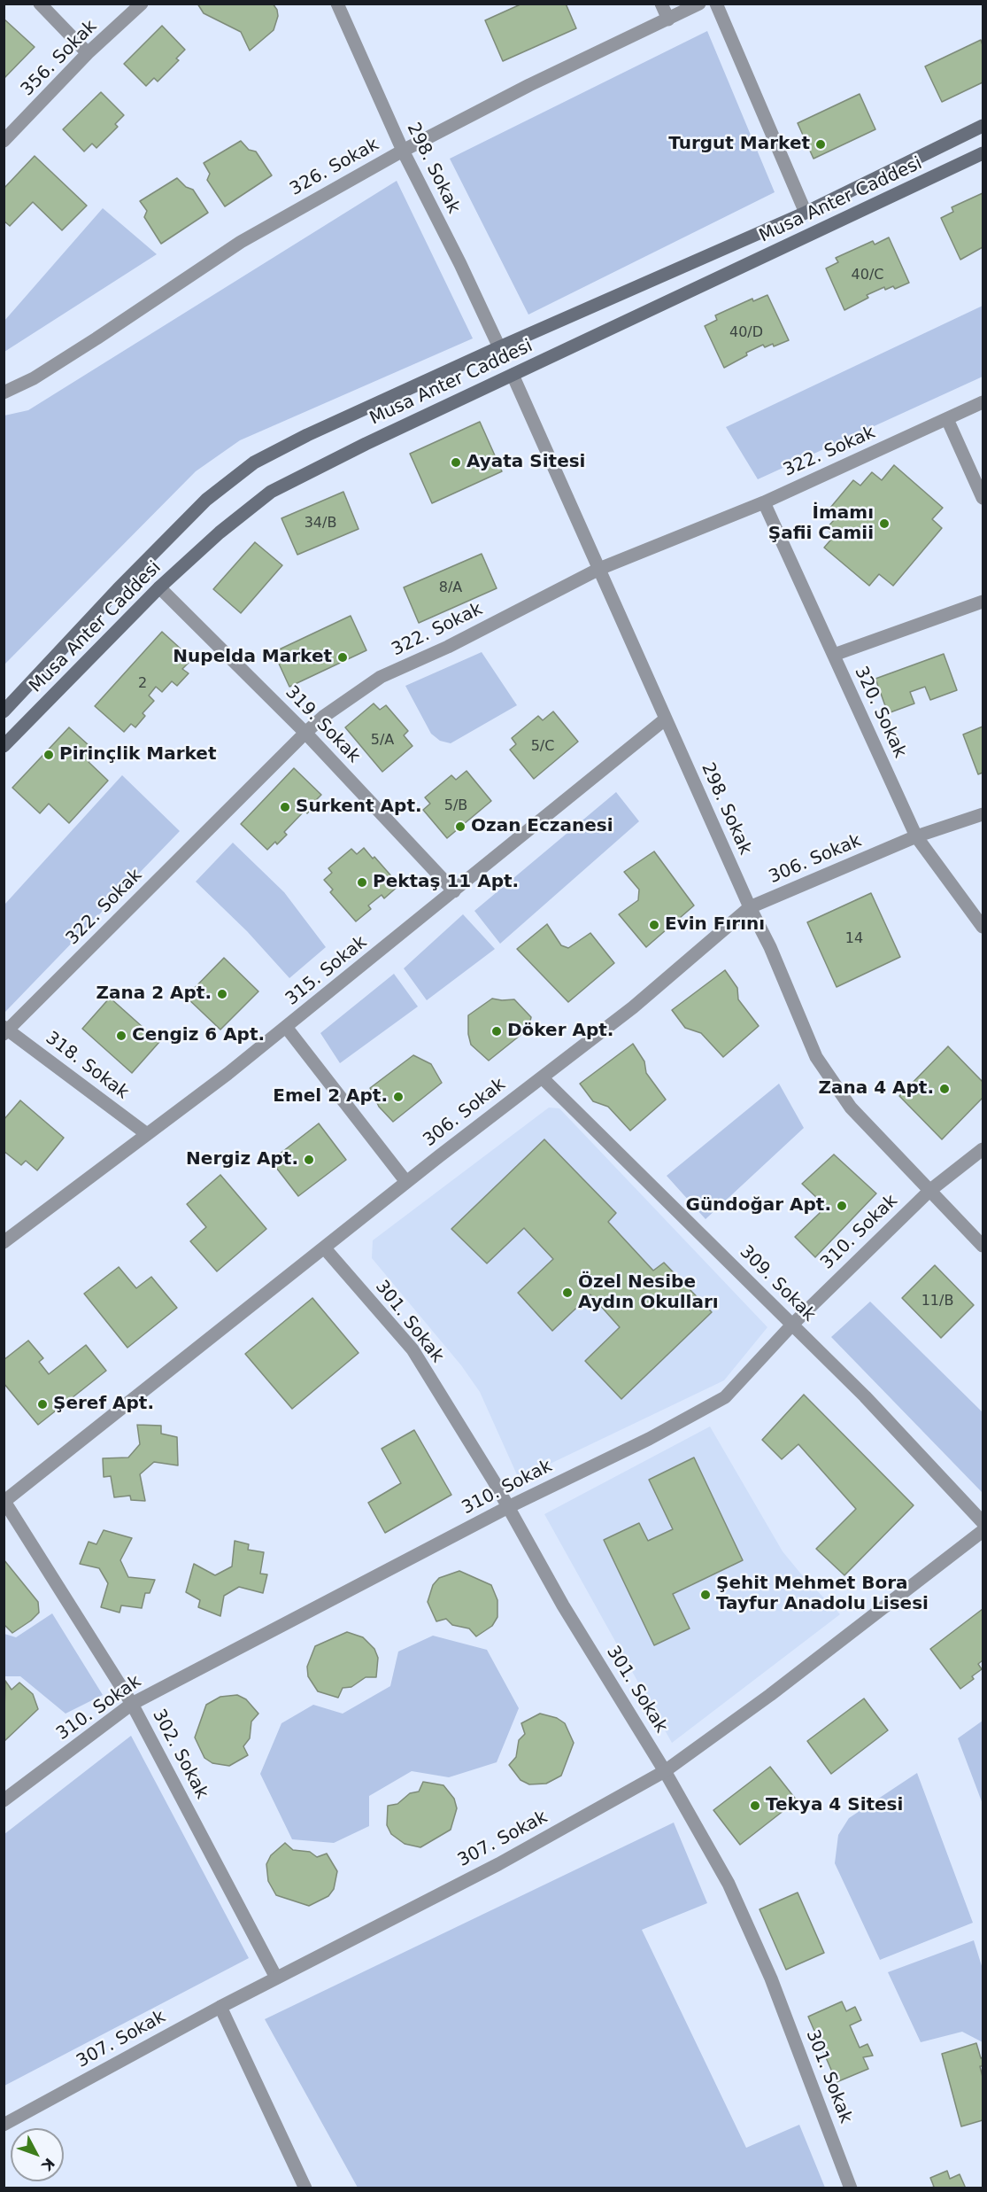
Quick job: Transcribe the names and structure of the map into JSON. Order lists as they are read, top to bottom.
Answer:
{
  "streets": {
    "main road": ["Musa Anter Caddesi"],
    "street": [
      "356. Sokak",
      "326. Sokak",
      "298. Sokak",
      "322. Sokak",
      "320. Sokak",
      "319. Sokak",
      "306. Sokak",
      "315. Sokak",
      "318. Sokak",
      "310. Sokak",
      "309. Sokak",
      "301. Sokak",
      "302. Sokak",
      "307. Sokak"
    ]
  },
  "crossings": [
    ["326. Sokak", "298. Sokak"],
    ["298. Sokak", "Musa Anter Caddesi"],
    ["298. Sokak", "322. Sokak"],
    ["298. Sokak", "306. Sokak"],
    ["298. Sokak", "315. Sokak"],
    ["298. Sokak", "310. Sokak"],
    ["Musa Anter Caddesi", "319. Sokak"],
    ["322. Sokak", "320. Sokak"],
    ["322. Sokak", "319. Sokak"],
    ["322. Sokak", "318. Sokak"],
    ["320. Sokak", "306. Sokak"],
    ["319. Sokak", "315. Sokak"],
    ["306. Sokak", "309. Sokak"],
    ["306. Sokak", "301. Sokak"],
    ["306. Sokak", "302. Sokak"],
    ["315. Sokak", "318. Sokak"],
    ["310. Sokak", "309. Sokak"],
    ["310. Sokak", "301. Sokak"],
    ["310. Sokak", "302. Sokak"],
    ["301. Sokak", "307. Sokak"],
    ["302. Sokak", "307. Sokak"]
  ],
  "places": [
    "Turgut Market",
    "Ayata Sitesi",
    "İmamı Şafii Camii",
    "Nupelda Market",
    "Pirinçlik Market",
    "Surkent Apt.",
    "Ozan Eczanesi",
    "Pektaş 11 Apt.",
    "Evin Fırını",
    "Zana 2 Apt.",
    "Döker Apt.",
    "Cengiz 6 Apt.",
    "Zana 4 Apt.",
    "Emel 2 Apt.",
    "Nergiz Apt.",
    "Gündoğar Apt.",
    "Özel Nesibe Aydın Okulları",
    "Şeref Apt.",
    "Şehit Mehmet Bora Tayfur Anadolu Lisesi",
    "Tekya 4 Sitesi"
  ],
  "house_numbers": [
    "40/C",
    "40/D",
    "34/B",
    "8/A",
    "2",
    "5/A",
    "5/C",
    "5/B",
    "14",
    "11/B"
  ],
  "north": "bottom right"
}
